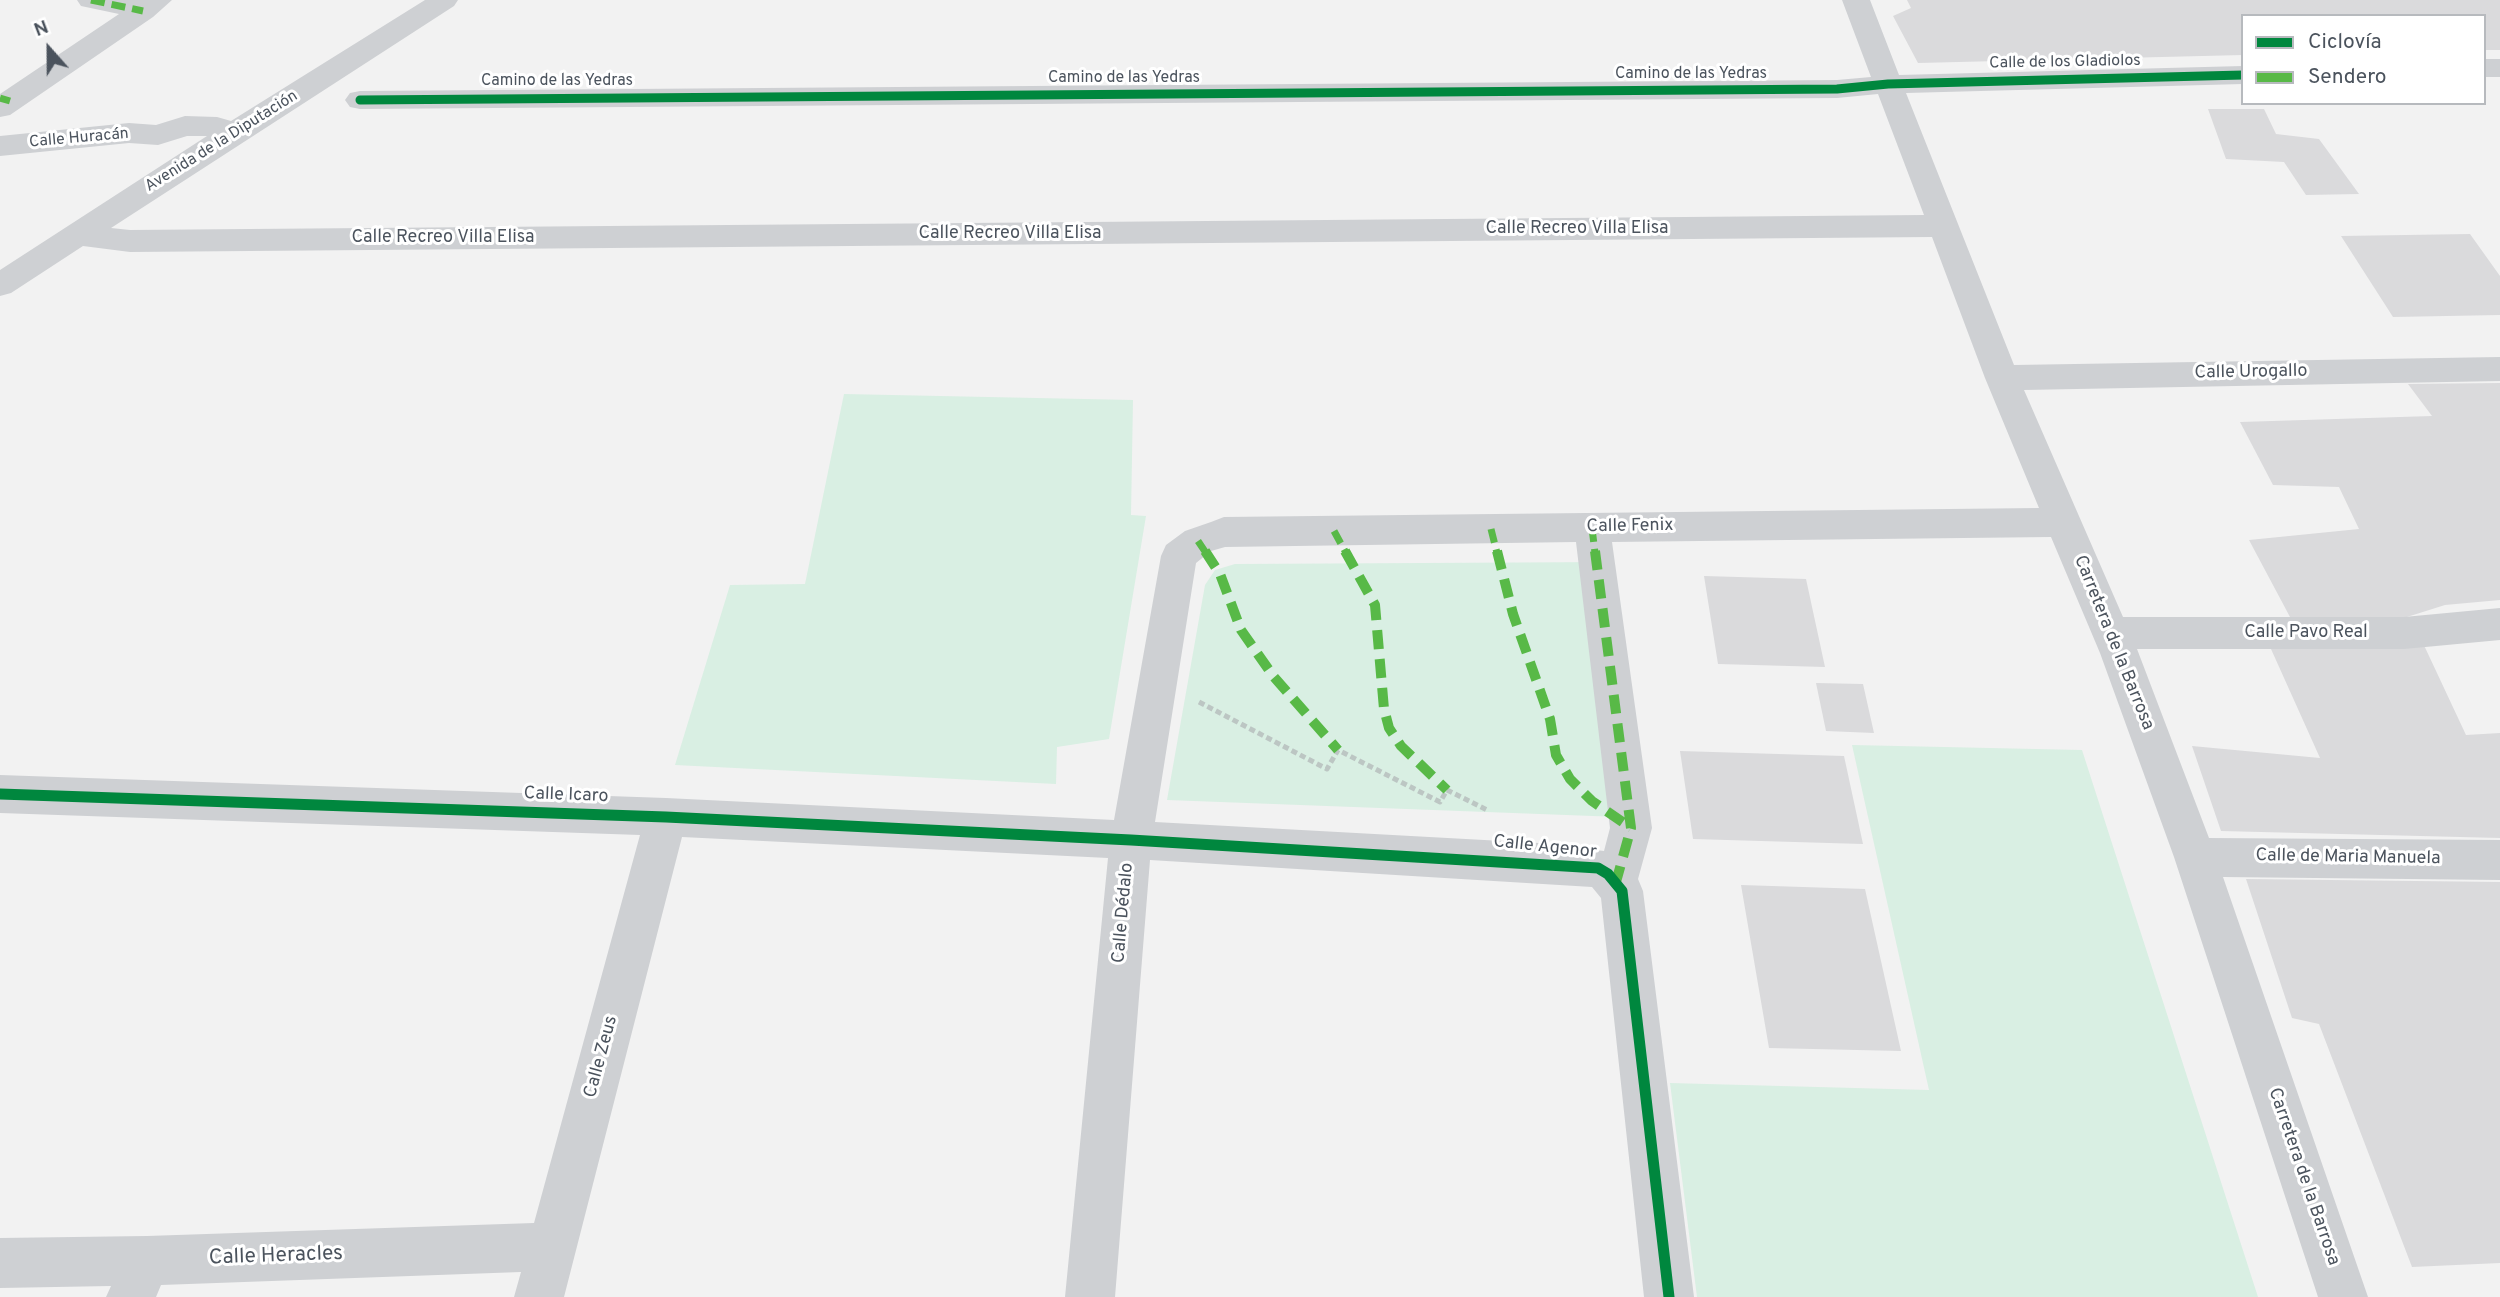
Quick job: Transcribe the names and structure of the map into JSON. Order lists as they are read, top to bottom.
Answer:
{
  "streets": {
    "street": [
      "Calle de los Gladiolos",
      "Camino de las Yedras",
      "Calle Huracán",
      "Avenida de la Diputación",
      "Calle Recreo Villa Elisa",
      "Calle Urogallo",
      "Calle Fenix",
      "Calle Pavo Real",
      "Carretera de la Barrosa",
      "Calle Icaro",
      "Calle Agenor",
      "Calle de Maria Manuela",
      "Calle Dédalo",
      "Calle Zeus",
      "Calle Heracles"
    ]
  },
  "crossings": [
    ["Calle de los Gladiolos", "Camino de las Yedras"],
    ["Calle de los Gladiolos", "Carretera de la Barrosa"],
    ["Camino de las Yedras", "Carretera de la Barrosa"],
    ["Calle Huracán", "Avenida de la Diputación"],
    ["Avenida de la Diputación", "Calle Recreo Villa Elisa"],
    ["Calle Recreo Villa Elisa", "Carretera de la Barrosa"],
    ["Calle Urogallo", "Carretera de la Barrosa"],
    ["Calle Fenix", "Carretera de la Barrosa"],
    ["Calle Fenix", "Calle Dédalo"],
    ["Calle Pavo Real", "Carretera de la Barrosa"],
    ["Carretera de la Barrosa", "Calle de Maria Manuela"],
    ["Calle Icaro", "Calle Agenor"],
    ["Calle Icaro", "Calle Dédalo"],
    ["Calle Icaro", "Calle Zeus"],
    ["Calle Agenor", "Calle Dédalo"],
    ["Calle Zeus", "Calle Heracles"]
  ],
  "legend": ["Ciclovía", "Sendero"],
  "north": "top"
}
